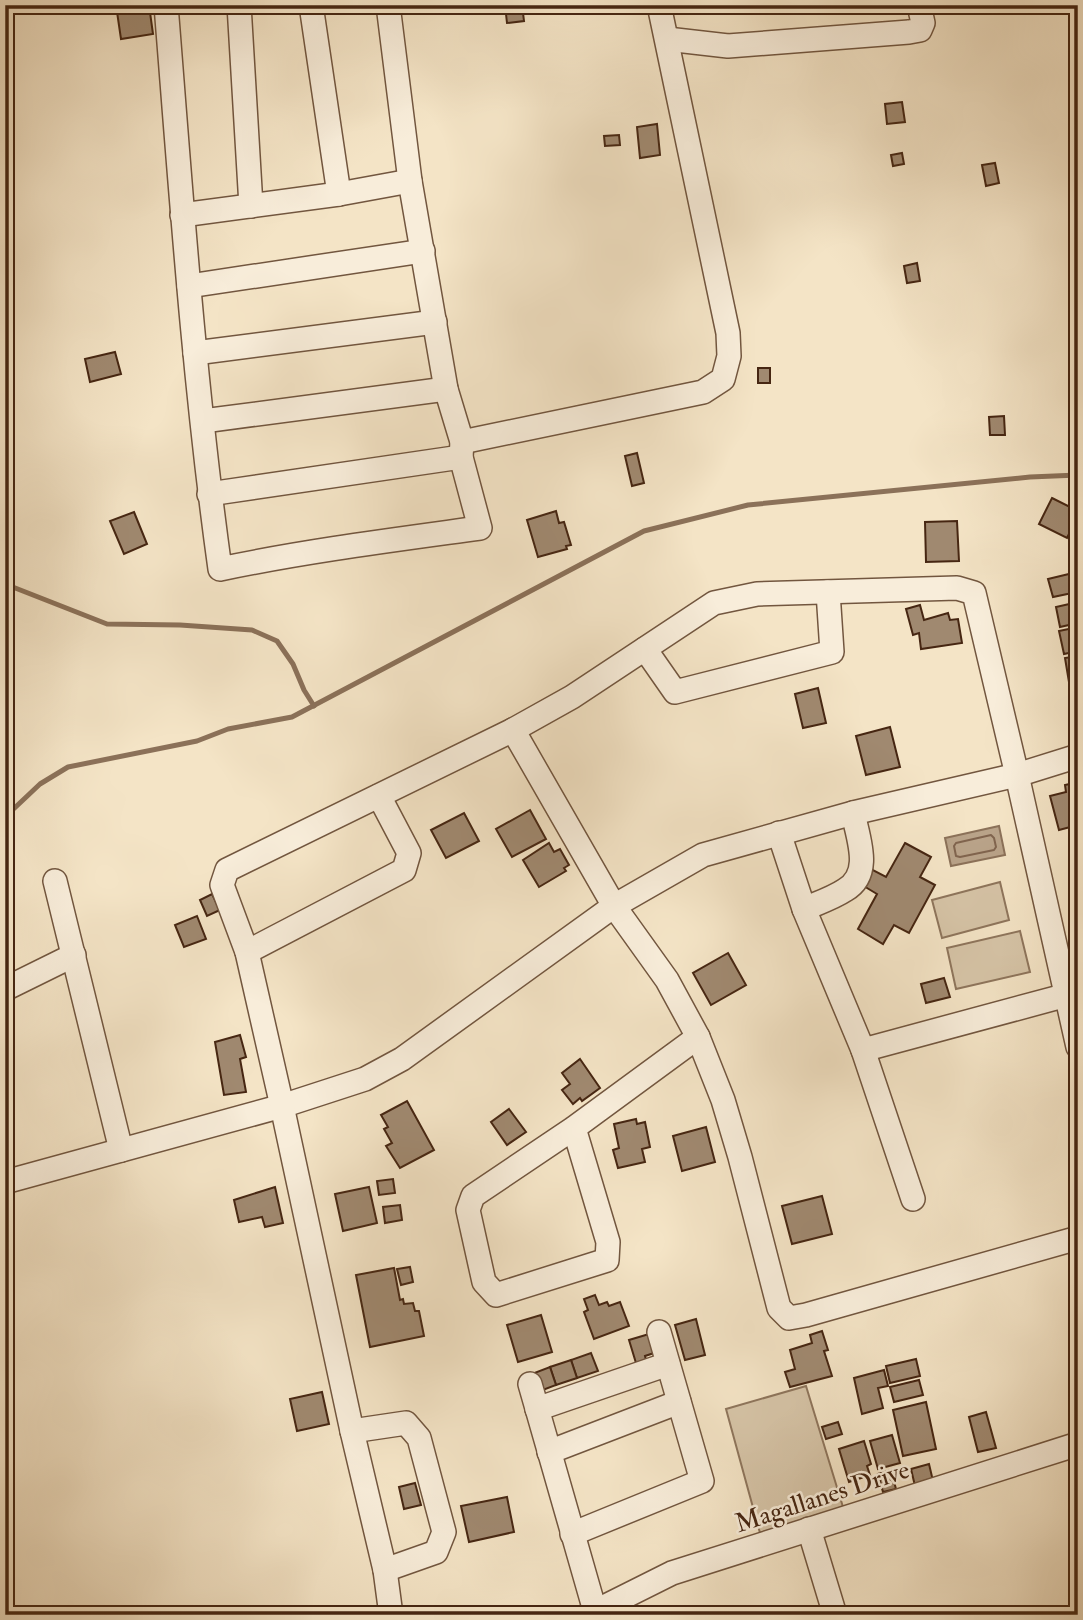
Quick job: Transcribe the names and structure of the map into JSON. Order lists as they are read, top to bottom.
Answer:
{
  "streets": {
    "street": ["Magallanes Drive"]
  }
}
